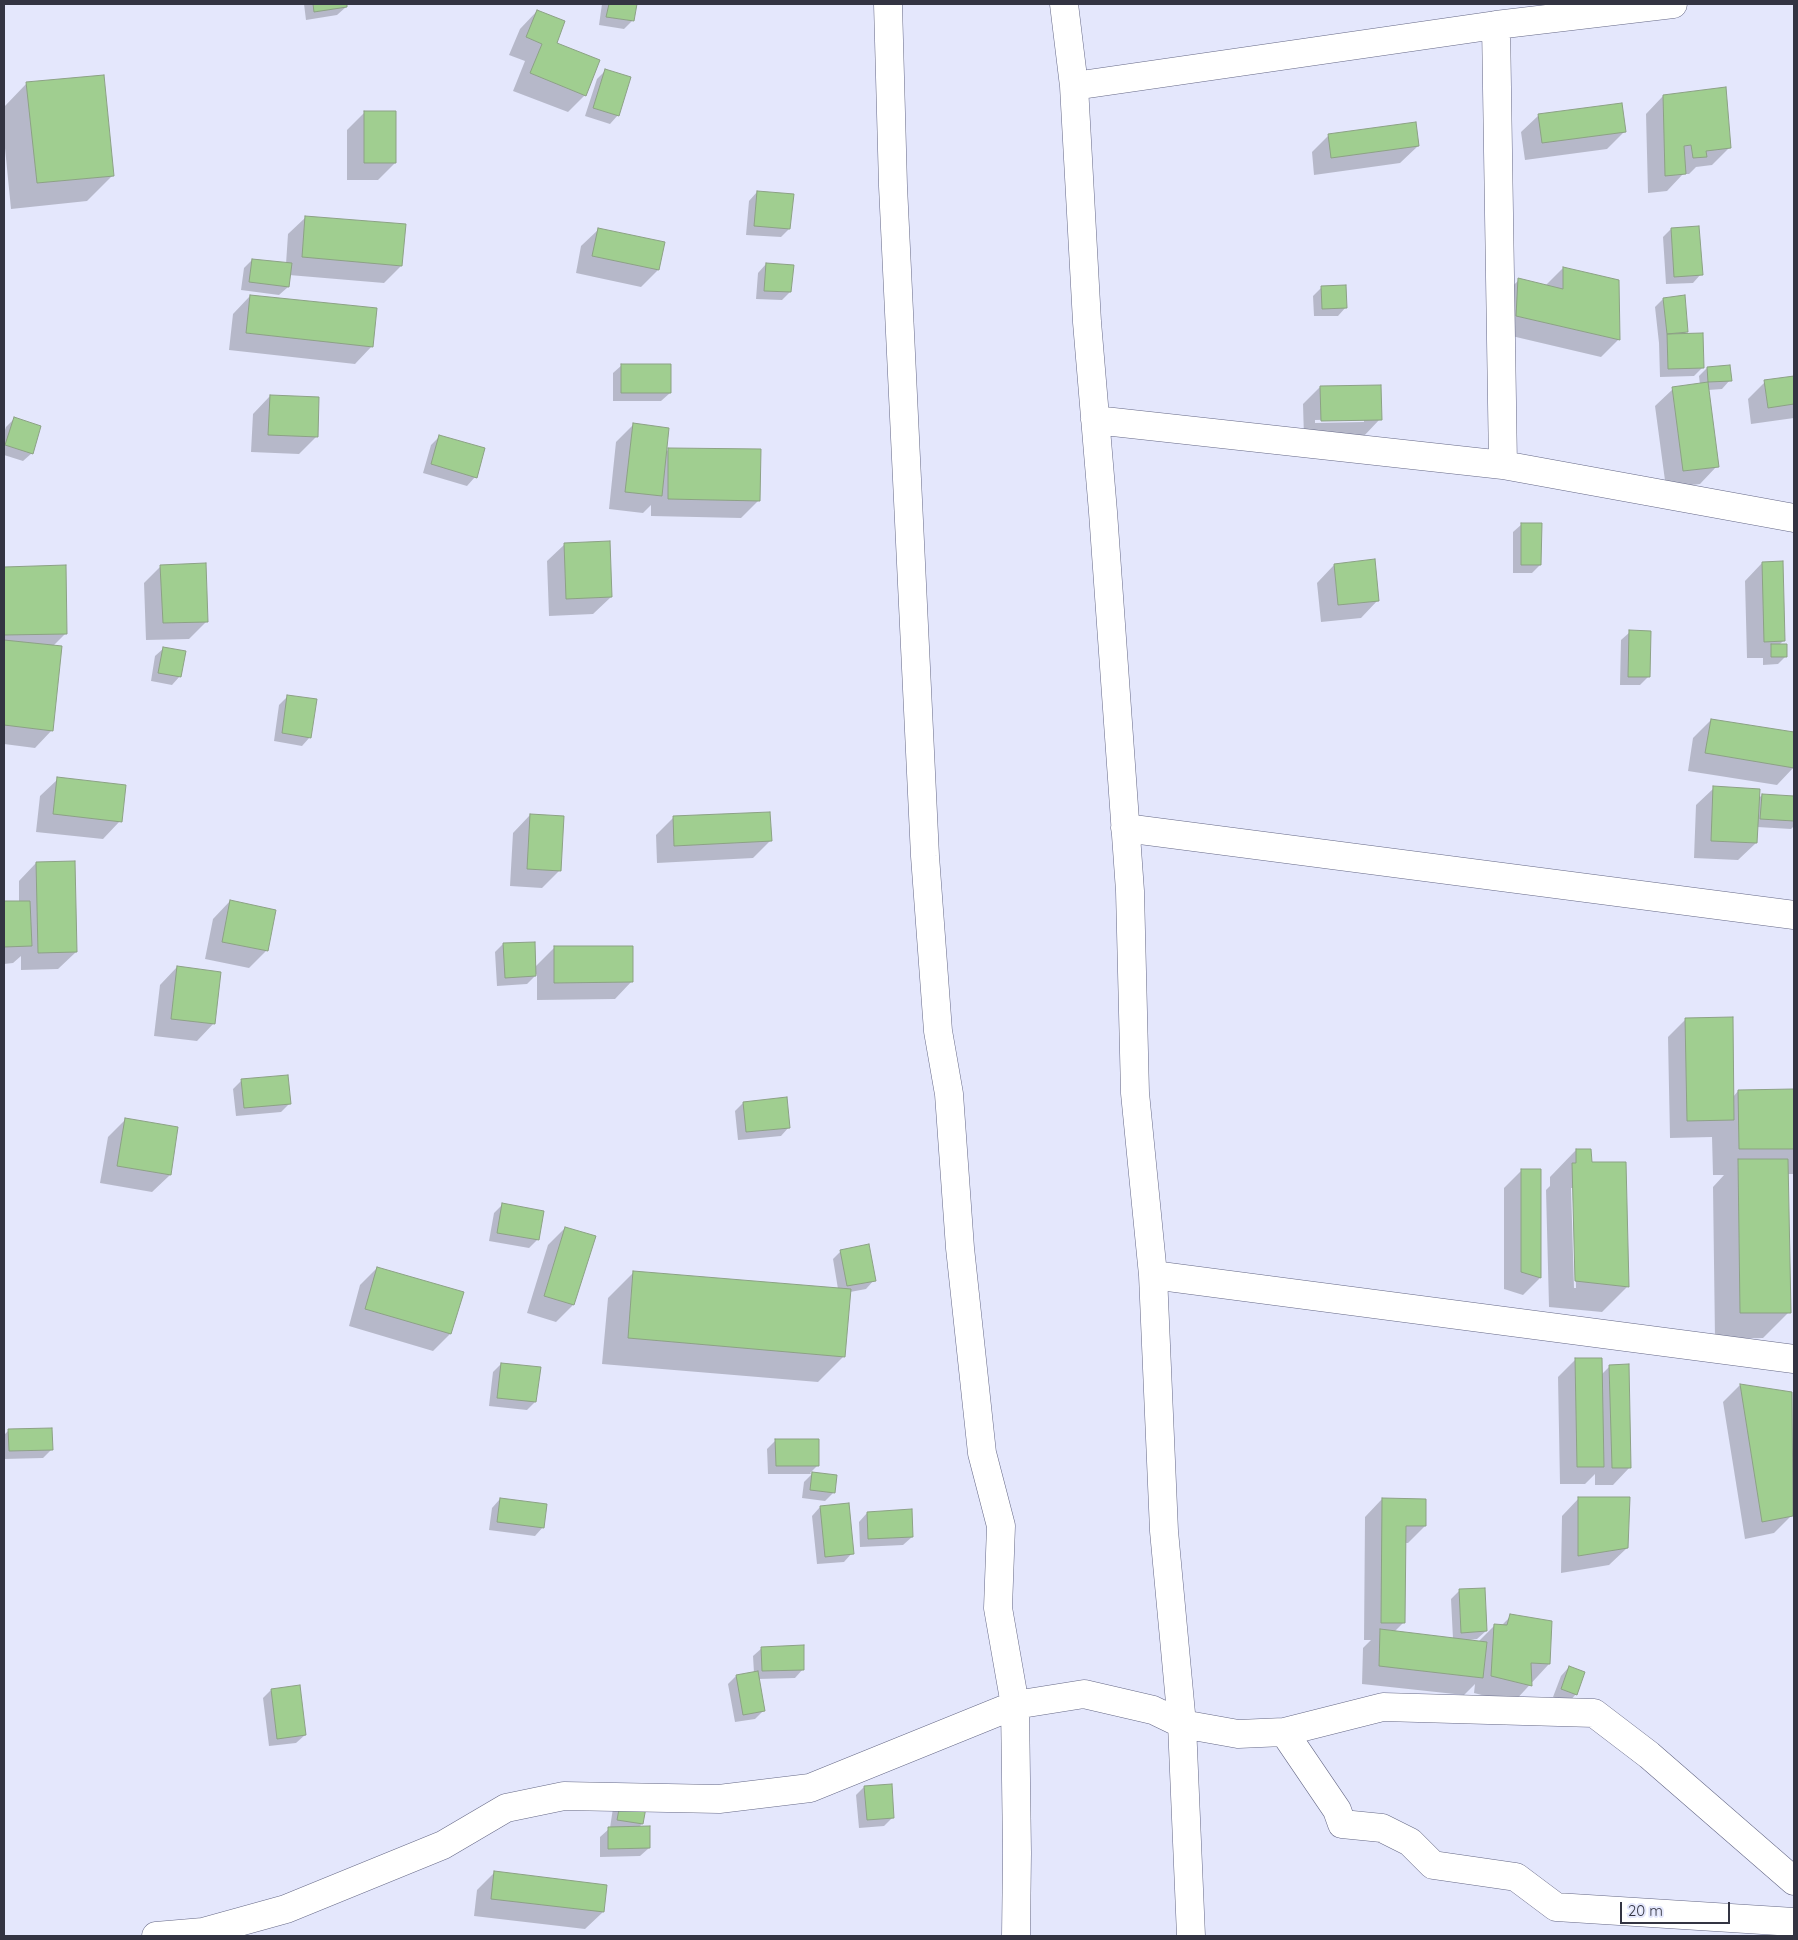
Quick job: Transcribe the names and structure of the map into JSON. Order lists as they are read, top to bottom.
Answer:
{
  "scale_bar": "20 m"
}
